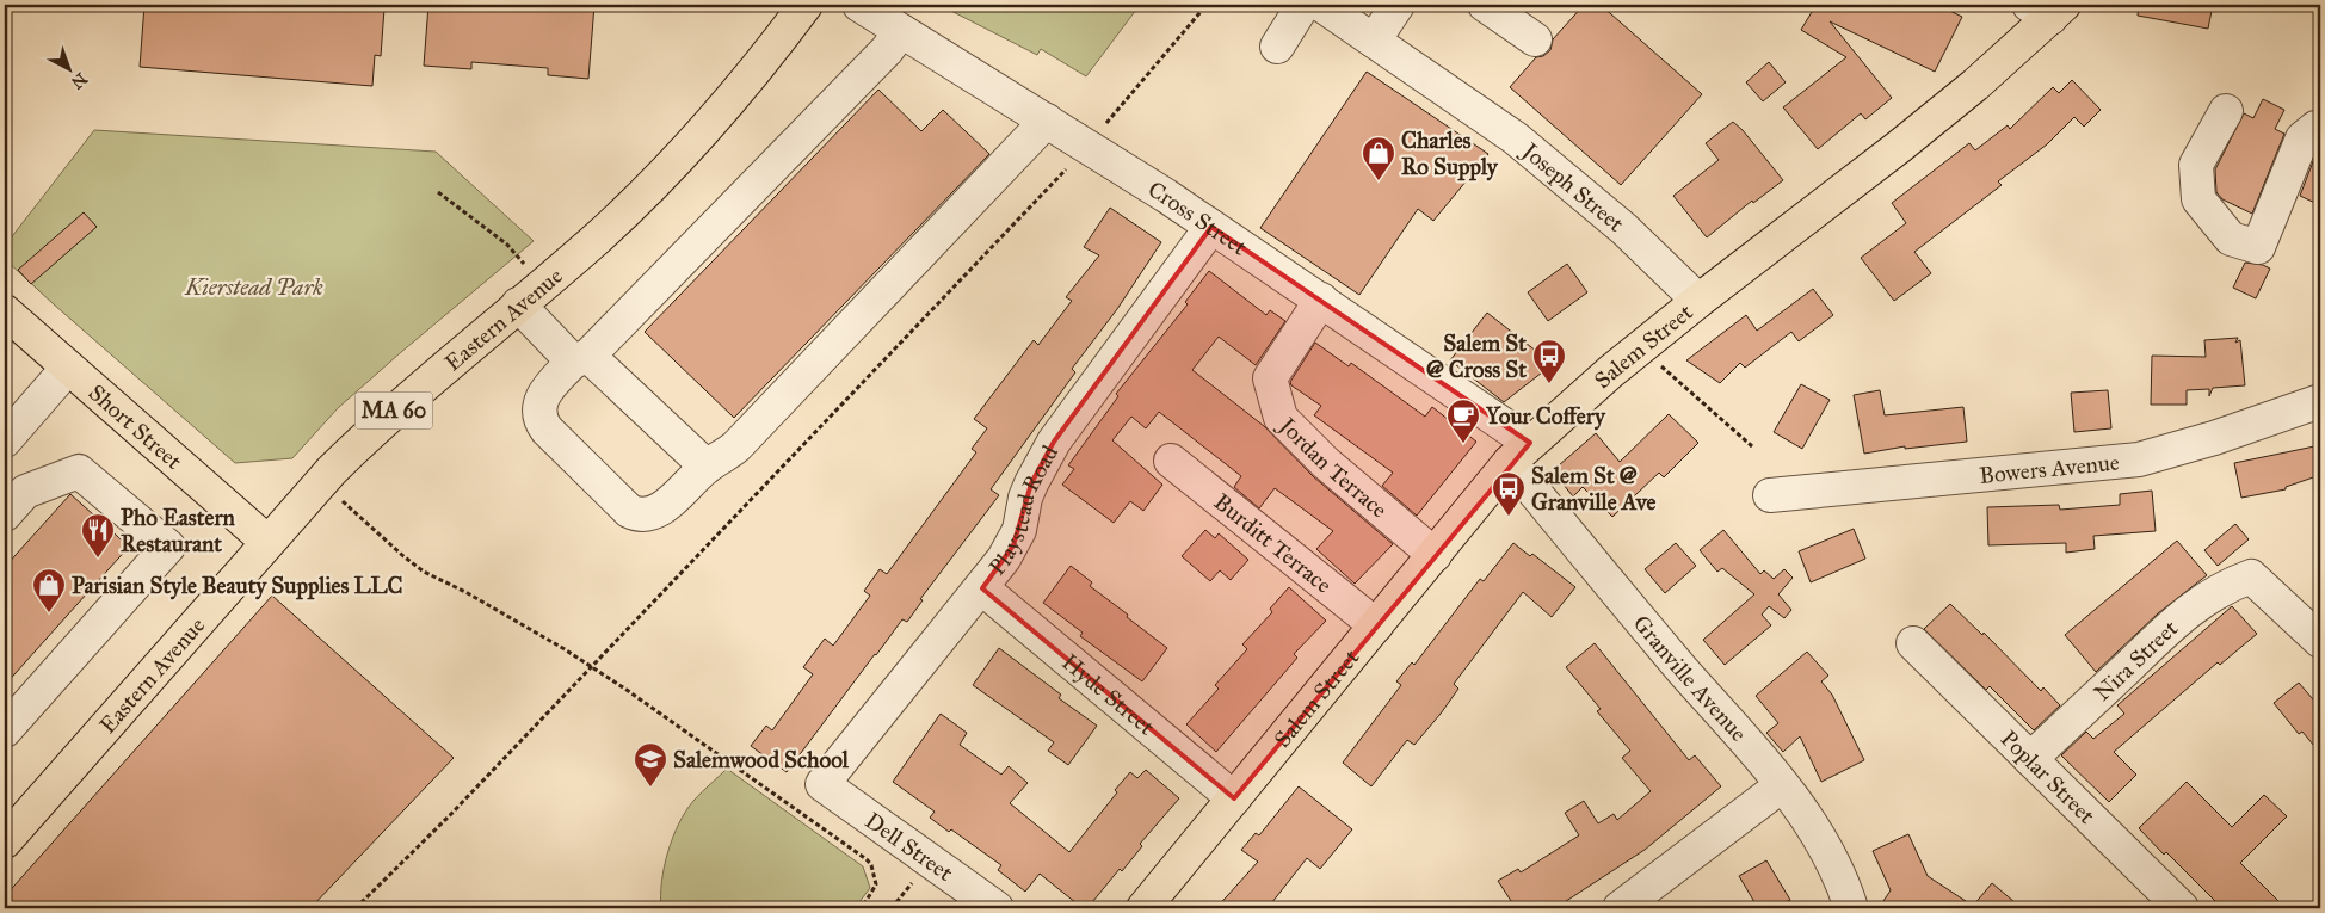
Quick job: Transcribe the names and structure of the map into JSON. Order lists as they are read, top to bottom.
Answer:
{
  "streets": {
    "main road": [
      "Eastern Avenue",
      "Salem Street",
      "MA 60",
      "Short Street"
    ],
    "street": [
      "Joseph Street",
      "Cross Street",
      "Jordan Terrace",
      "Bowers Avenue",
      "Playstead Road",
      "Burditt Terrace",
      "Nira Street",
      "Granville Avenue",
      "Hyde Street",
      "Poplar Street",
      "Dell Street"
    ]
  },
  "crossings": [
    ["Joseph Street", "Salem Street"],
    ["Cross Street", "Salem Street"],
    ["Cross Street", "Jordan Terrace"],
    ["Cross Street", "Playstead Road"],
    ["Cross Street", "Granville Avenue"],
    ["Eastern Avenue", "Short Street"],
    ["Salem Street", "Jordan Terrace"],
    ["Salem Street", "Burditt Terrace"],
    ["Salem Street", "Granville Avenue"],
    ["Salem Street", "Hyde Street"],
    ["Playstead Road", "Hyde Street"],
    ["Playstead Road", "Dell Street"],
    ["Nira Street", "Poplar Street"]
  ],
  "parks": ["Kierstead Park"],
  "places": {
    "shop": ["Charles Ro Supply", "Parisian Style Beauty Supplies LLC"],
    "bus stop": ["Salem St @ Cross St", "Salem St @ Granville Ave"],
    "cafe": ["Your Coffery"],
    "restaurant": ["Pho Eastern Restaurant"],
    "school or university": ["Salemwood School"]
  },
  "north": "bottom right"
}
